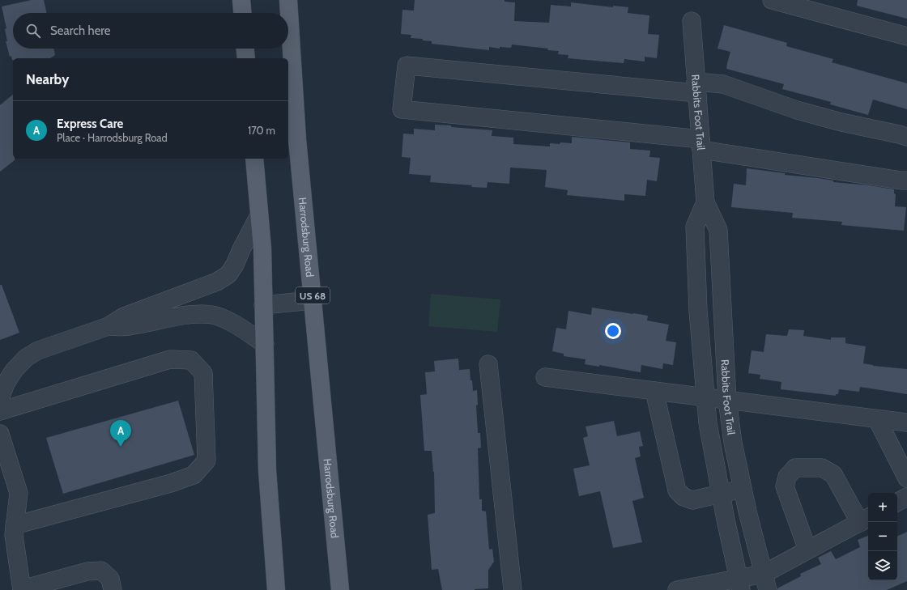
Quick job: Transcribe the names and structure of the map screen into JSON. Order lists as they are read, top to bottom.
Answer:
{
  "streets": {
    "main road": ["Harrodsburg Road", "US 68"],
    "street": ["Rabbits Foot Trail"]
  },
  "page": {
    "search": "Search here",
    "heading": "Nearby",
    "list": [
      {
        "mark": "A",
        "name": "Express Care",
        "note": "Place · Harrodsburg Road",
        "value": "170 m"
      }
    ],
    "pins": "A",
    "map_buttons": ["+", "−"]
  }
}
